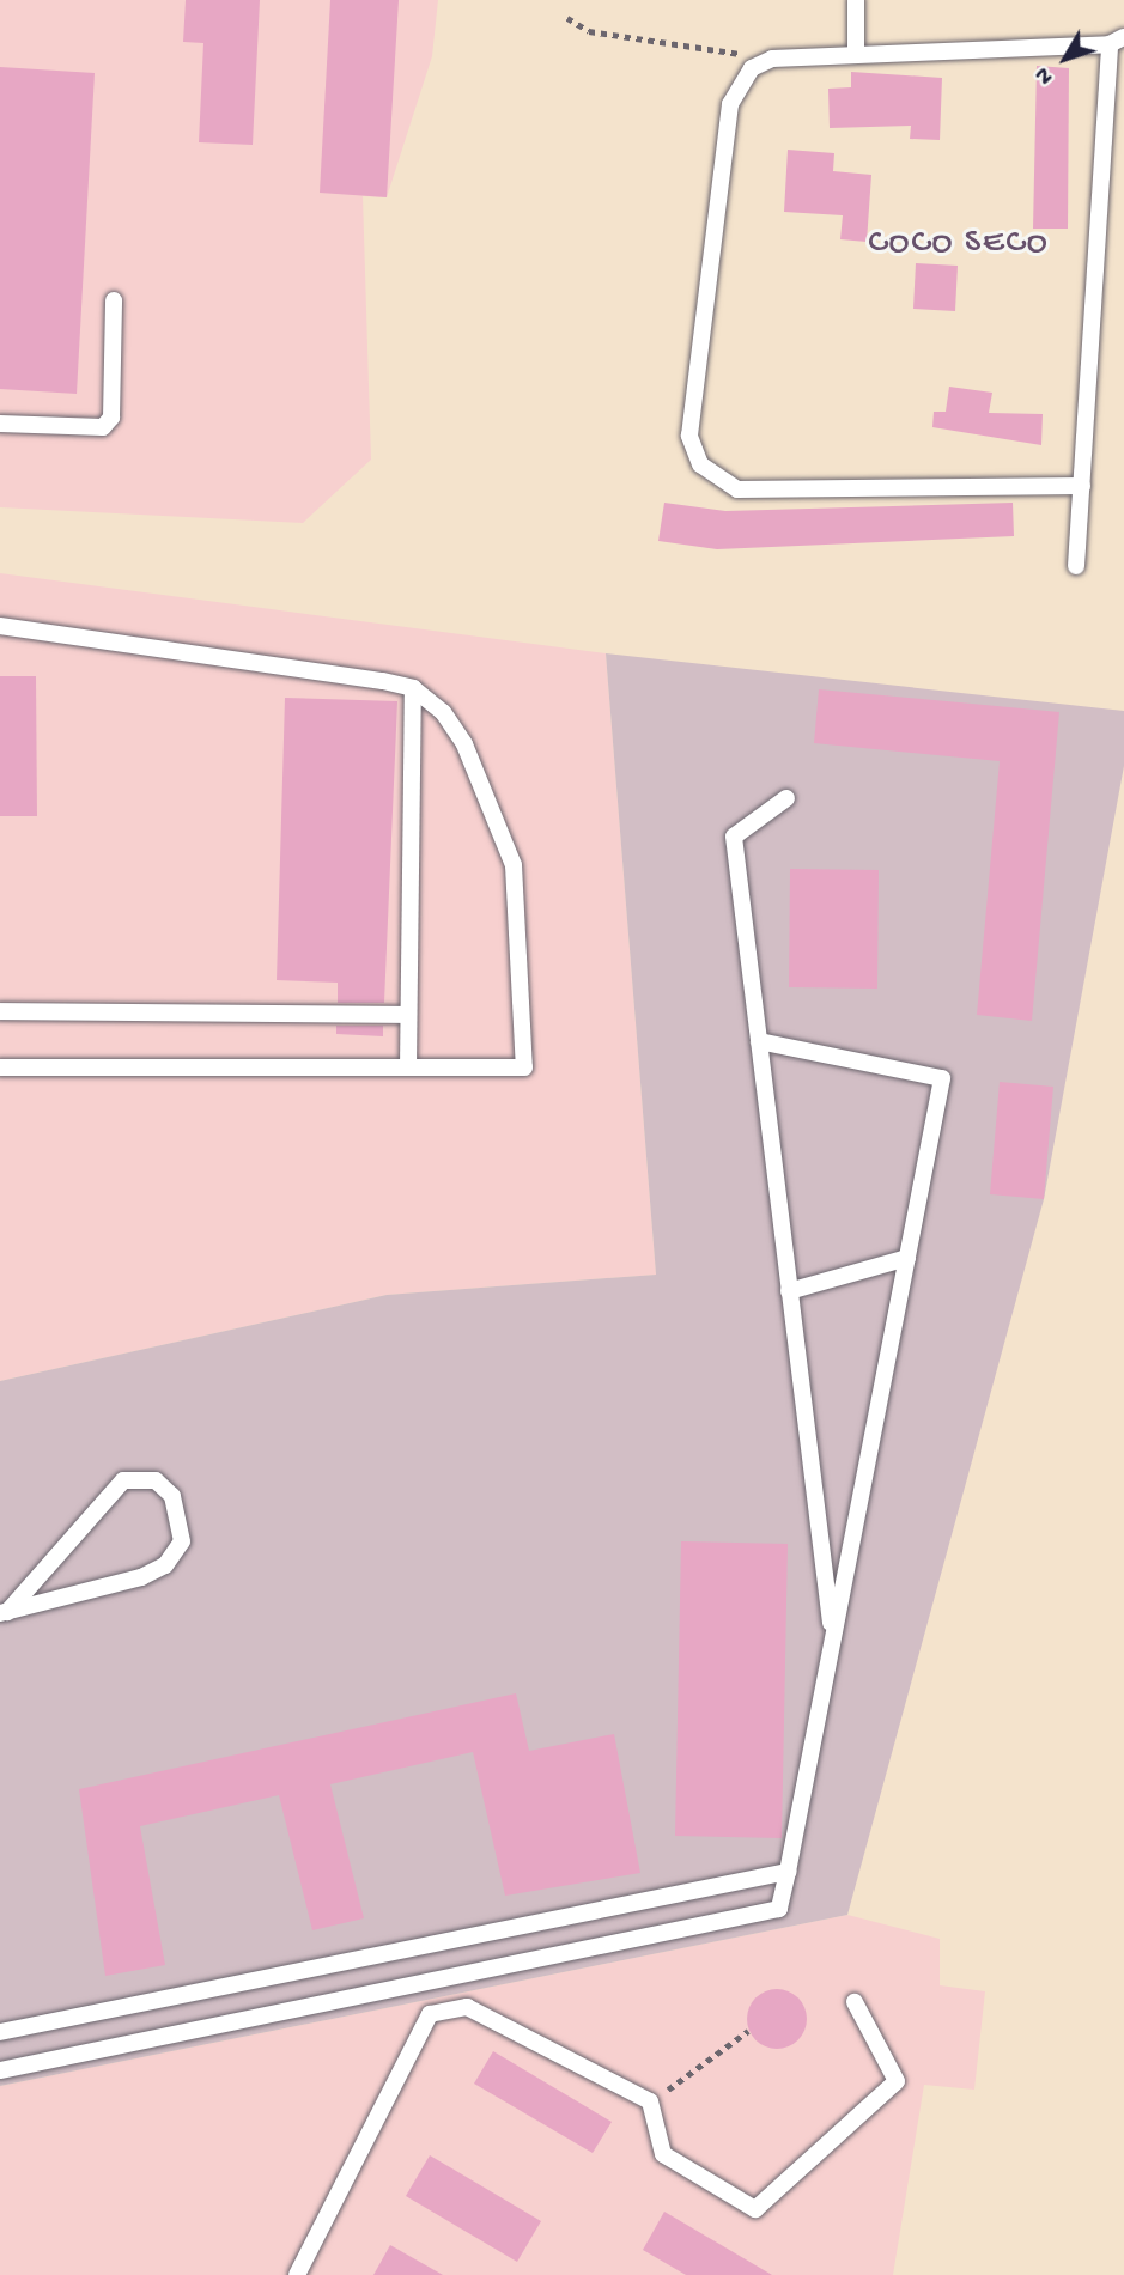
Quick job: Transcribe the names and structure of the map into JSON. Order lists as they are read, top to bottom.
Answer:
{
  "districts": ["COCO SECO"],
  "north": "bottom left"
}
